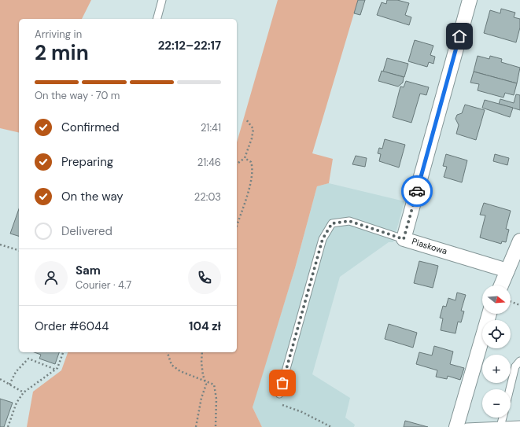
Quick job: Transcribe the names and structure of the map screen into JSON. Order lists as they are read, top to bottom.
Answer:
{
  "streets": {
    "street": ["Piaskowa"]
  },
  "north": "right",
  "page": {
    "heading": ["2 min", "Arriving in", "22:12–22:17"],
    "panel": [
      "Sam",
      "Courier · 4.7",
      "Order #6044",
      "104 zł"
    ],
    "bar": "On the way · 70 m",
    "list": [
      ["Confirmed", "21:41"],
      ["Preparing", "21:46"],
      ["On the way", "22:03"],
      "Delivered"
    ],
    "map_buttons": ["+", "−"]
  }
}
